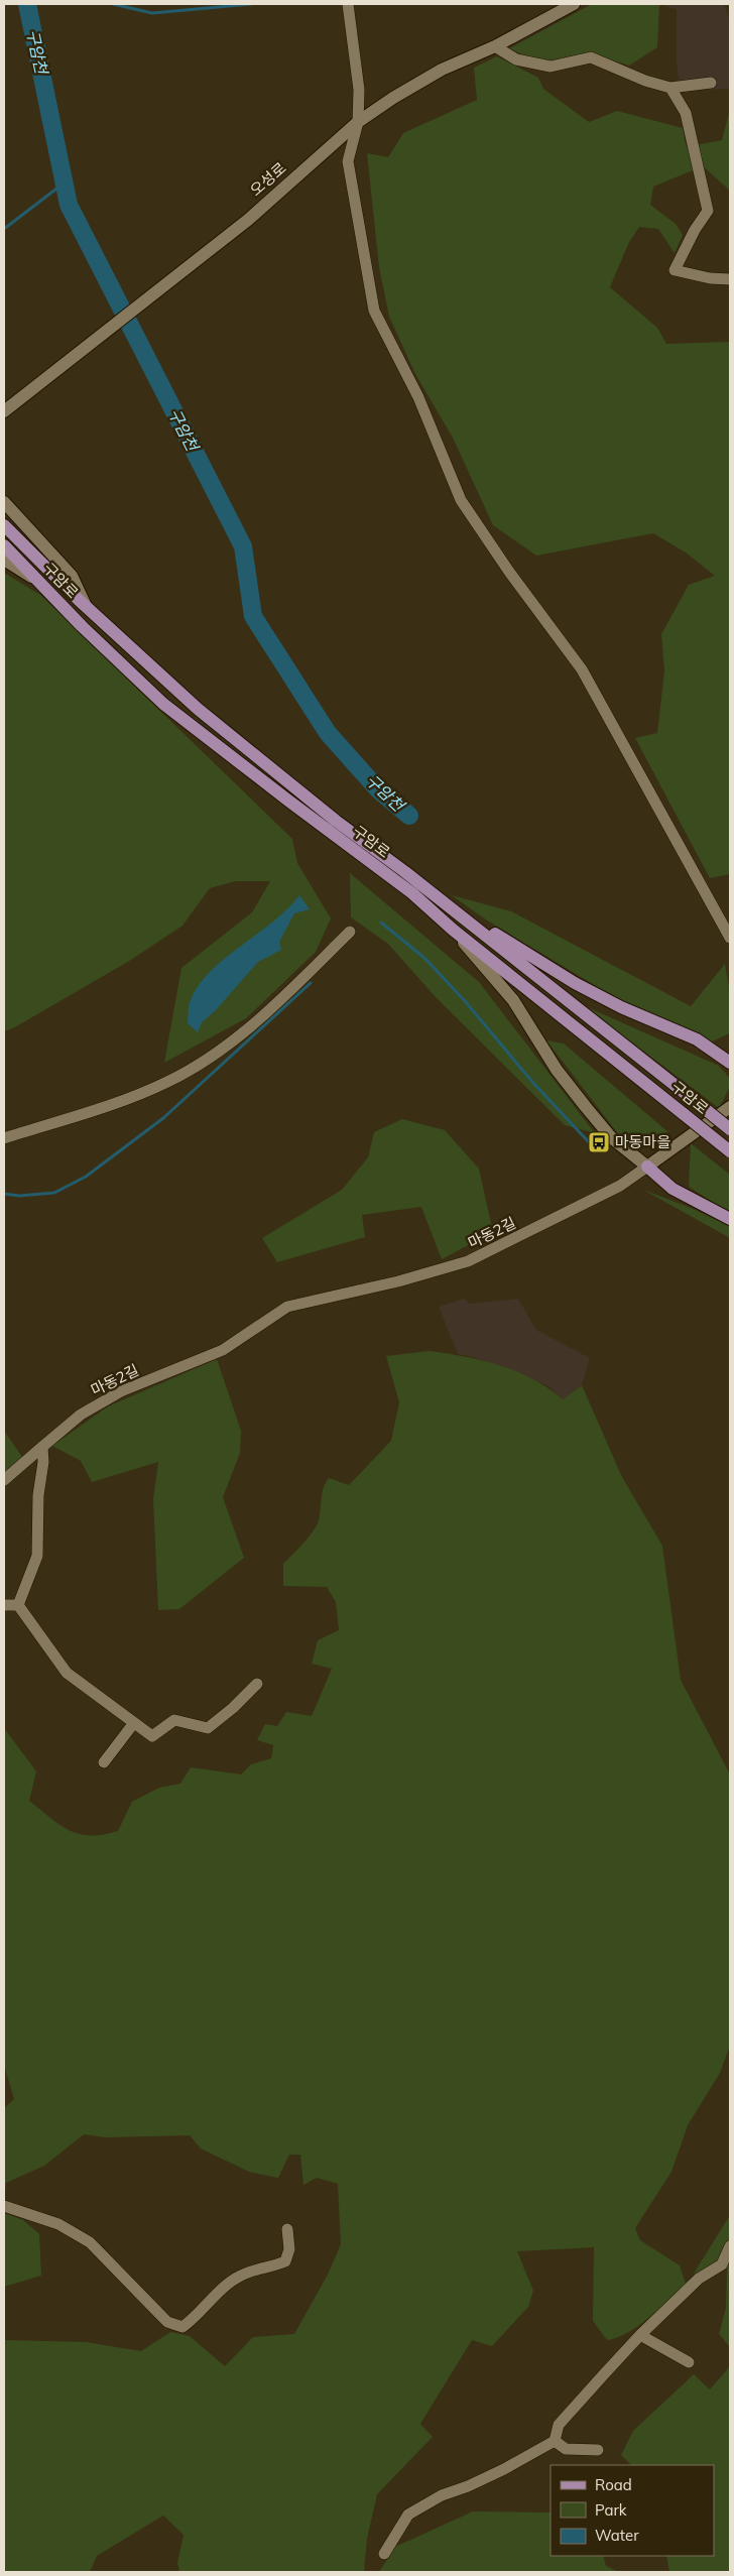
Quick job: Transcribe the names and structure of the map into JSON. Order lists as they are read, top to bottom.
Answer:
{
  "streets": {
    "main road": ["오성로", "구암로"],
    "street": ["마동2길"]
  },
  "water": ["구암천"],
  "places": {
    "bus stop": ["마동마을"]
  },
  "legend": ["Road", "Park", "Water"]
}
